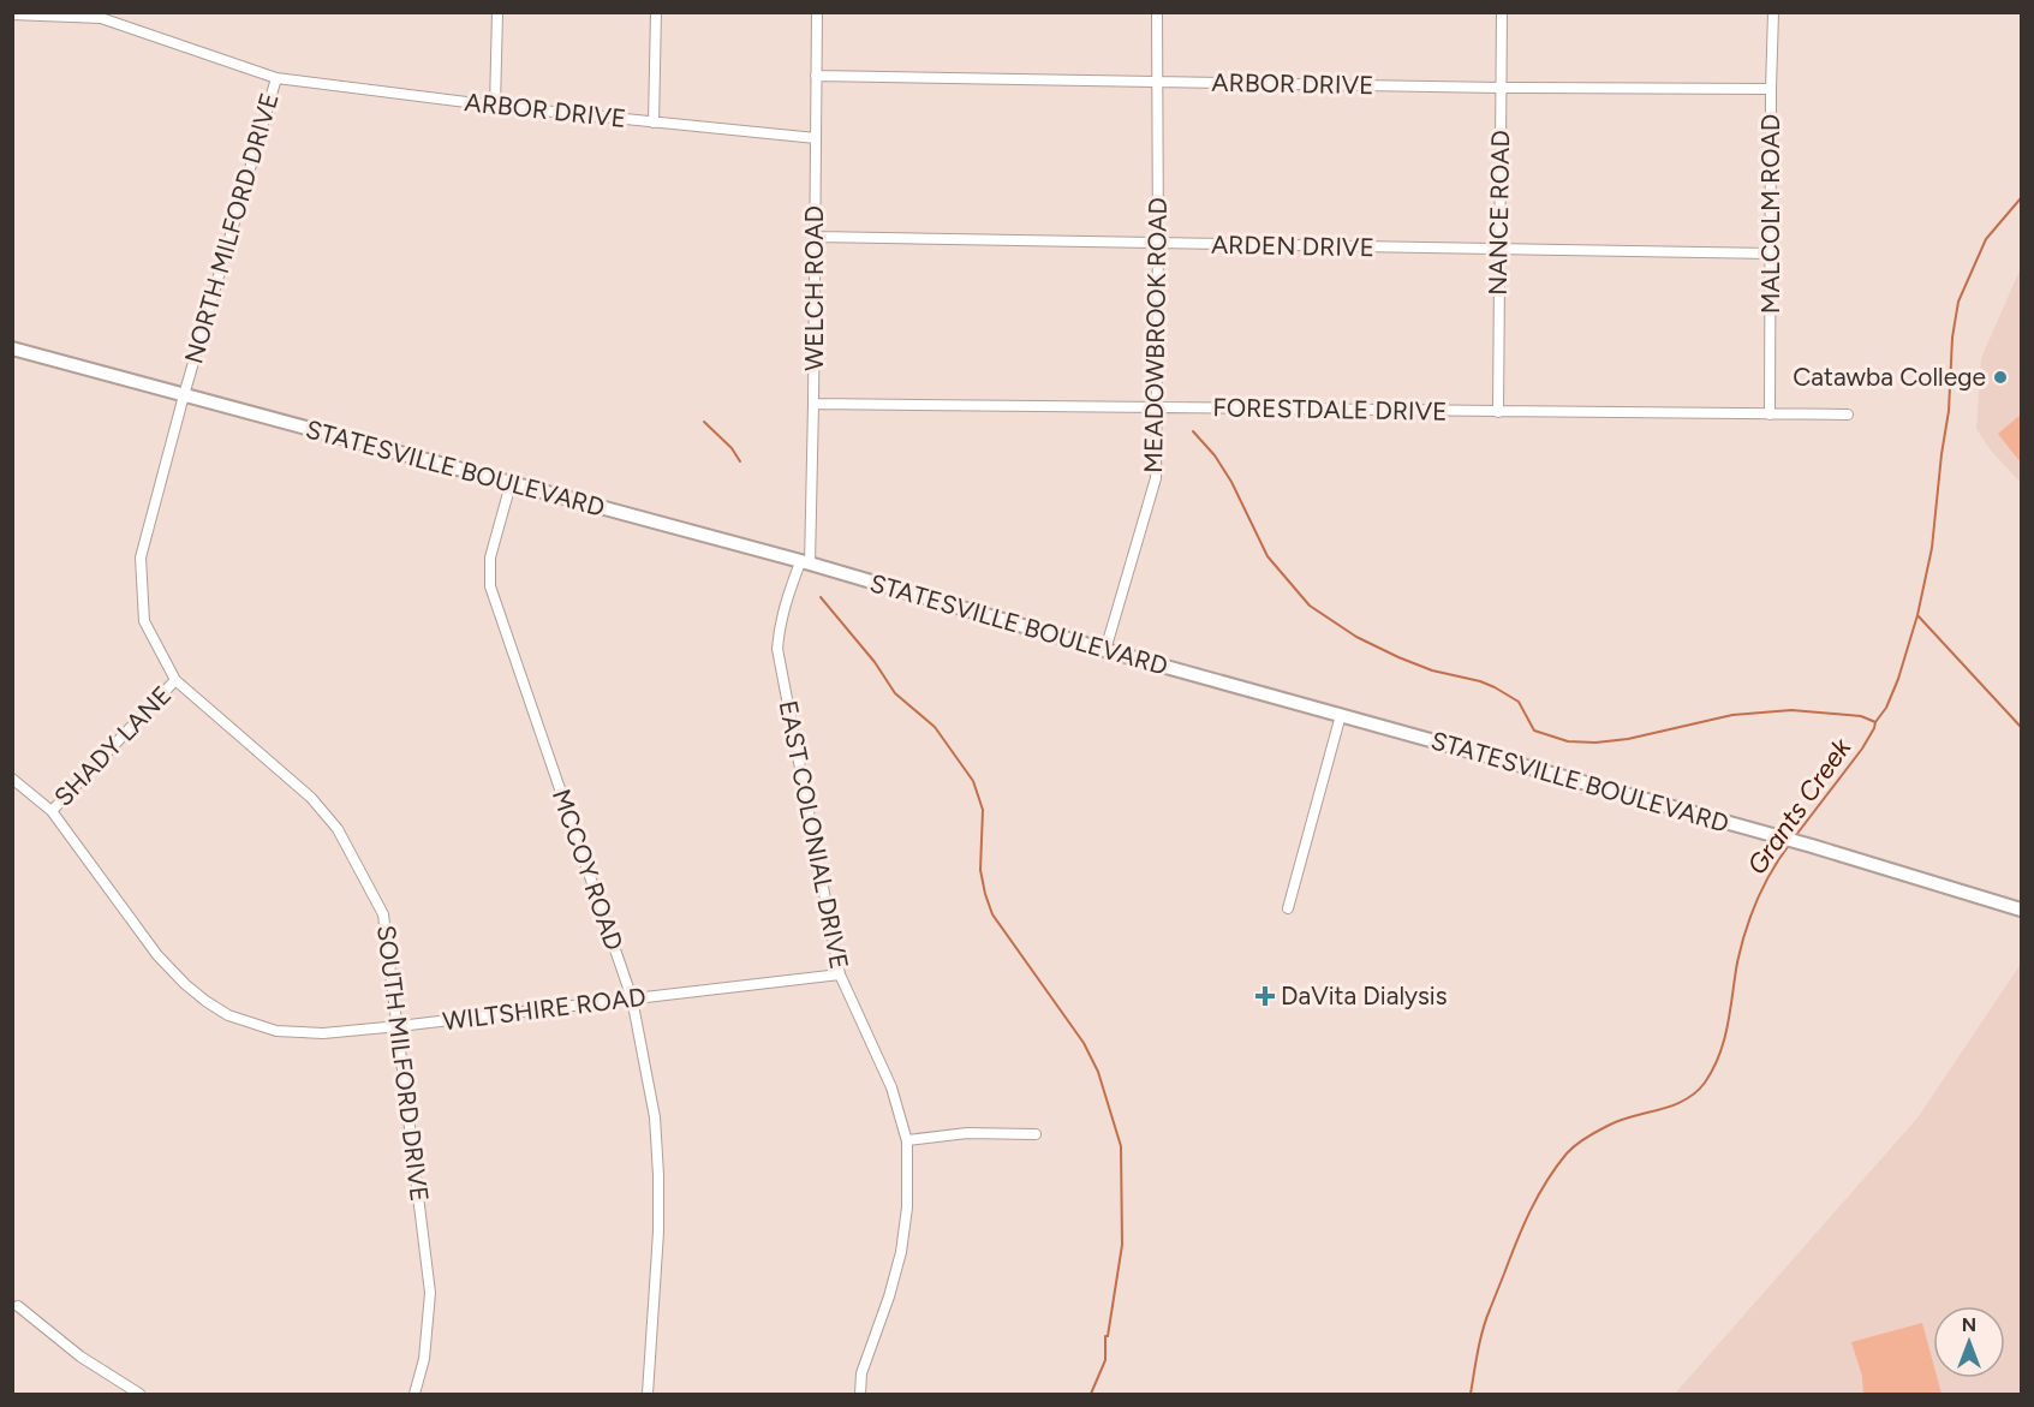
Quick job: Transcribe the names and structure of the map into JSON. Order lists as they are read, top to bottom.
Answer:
{
  "streets": {
    "main road": ["STATESVILLE BOULEVARD"],
    "street": [
      "ARBOR DRIVE",
      "NANCE ROAD",
      "MALCOLM ROAD",
      "NORTH MILFORD DRIVE",
      "ARDEN DRIVE",
      "WELCH ROAD",
      "MEADOWBROOK ROAD",
      "FORESTDALE DRIVE",
      "SHADY LANE",
      "EAST COLONIAL DRIVE",
      "MCCOY ROAD",
      "WILTSHIRE ROAD",
      "SOUTH MILFORD DRIVE"
    ]
  },
  "crossings": [
    ["ARBOR DRIVE", "NANCE ROAD"],
    ["ARBOR DRIVE", "MALCOLM ROAD"],
    ["ARBOR DRIVE", "NORTH MILFORD DRIVE"],
    ["ARBOR DRIVE", "WELCH ROAD"],
    ["ARBOR DRIVE", "MEADOWBROOK ROAD"],
    ["NANCE ROAD", "ARDEN DRIVE"],
    ["NANCE ROAD", "FORESTDALE DRIVE"],
    ["MALCOLM ROAD", "ARDEN DRIVE"],
    ["MALCOLM ROAD", "FORESTDALE DRIVE"],
    ["NORTH MILFORD DRIVE", "STATESVILLE BOULEVARD"],
    ["NORTH MILFORD DRIVE", "SOUTH MILFORD DRIVE"],
    ["ARDEN DRIVE", "WELCH ROAD"],
    ["ARDEN DRIVE", "MEADOWBROOK ROAD"],
    ["WELCH ROAD", "FORESTDALE DRIVE"],
    ["WELCH ROAD", "STATESVILLE BOULEVARD"],
    ["WELCH ROAD", "EAST COLONIAL DRIVE"],
    ["MEADOWBROOK ROAD", "FORESTDALE DRIVE"],
    ["MEADOWBROOK ROAD", "STATESVILLE BOULEVARD"],
    ["STATESVILLE BOULEVARD", "EAST COLONIAL DRIVE"],
    ["STATESVILLE BOULEVARD", "MCCOY ROAD"],
    ["STATESVILLE BOULEVARD", "SOUTH MILFORD DRIVE"],
    ["SHADY LANE", "WILTSHIRE ROAD"],
    ["SHADY LANE", "SOUTH MILFORD DRIVE"],
    ["EAST COLONIAL DRIVE", "WILTSHIRE ROAD"],
    ["MCCOY ROAD", "WILTSHIRE ROAD"],
    ["WILTSHIRE ROAD", "SOUTH MILFORD DRIVE"]
  ],
  "water": ["Grants Creek"],
  "places": {
    "other": ["Catawba College"],
    "health": ["DaVita Dialysis"]
  },
  "north": "top"
}
